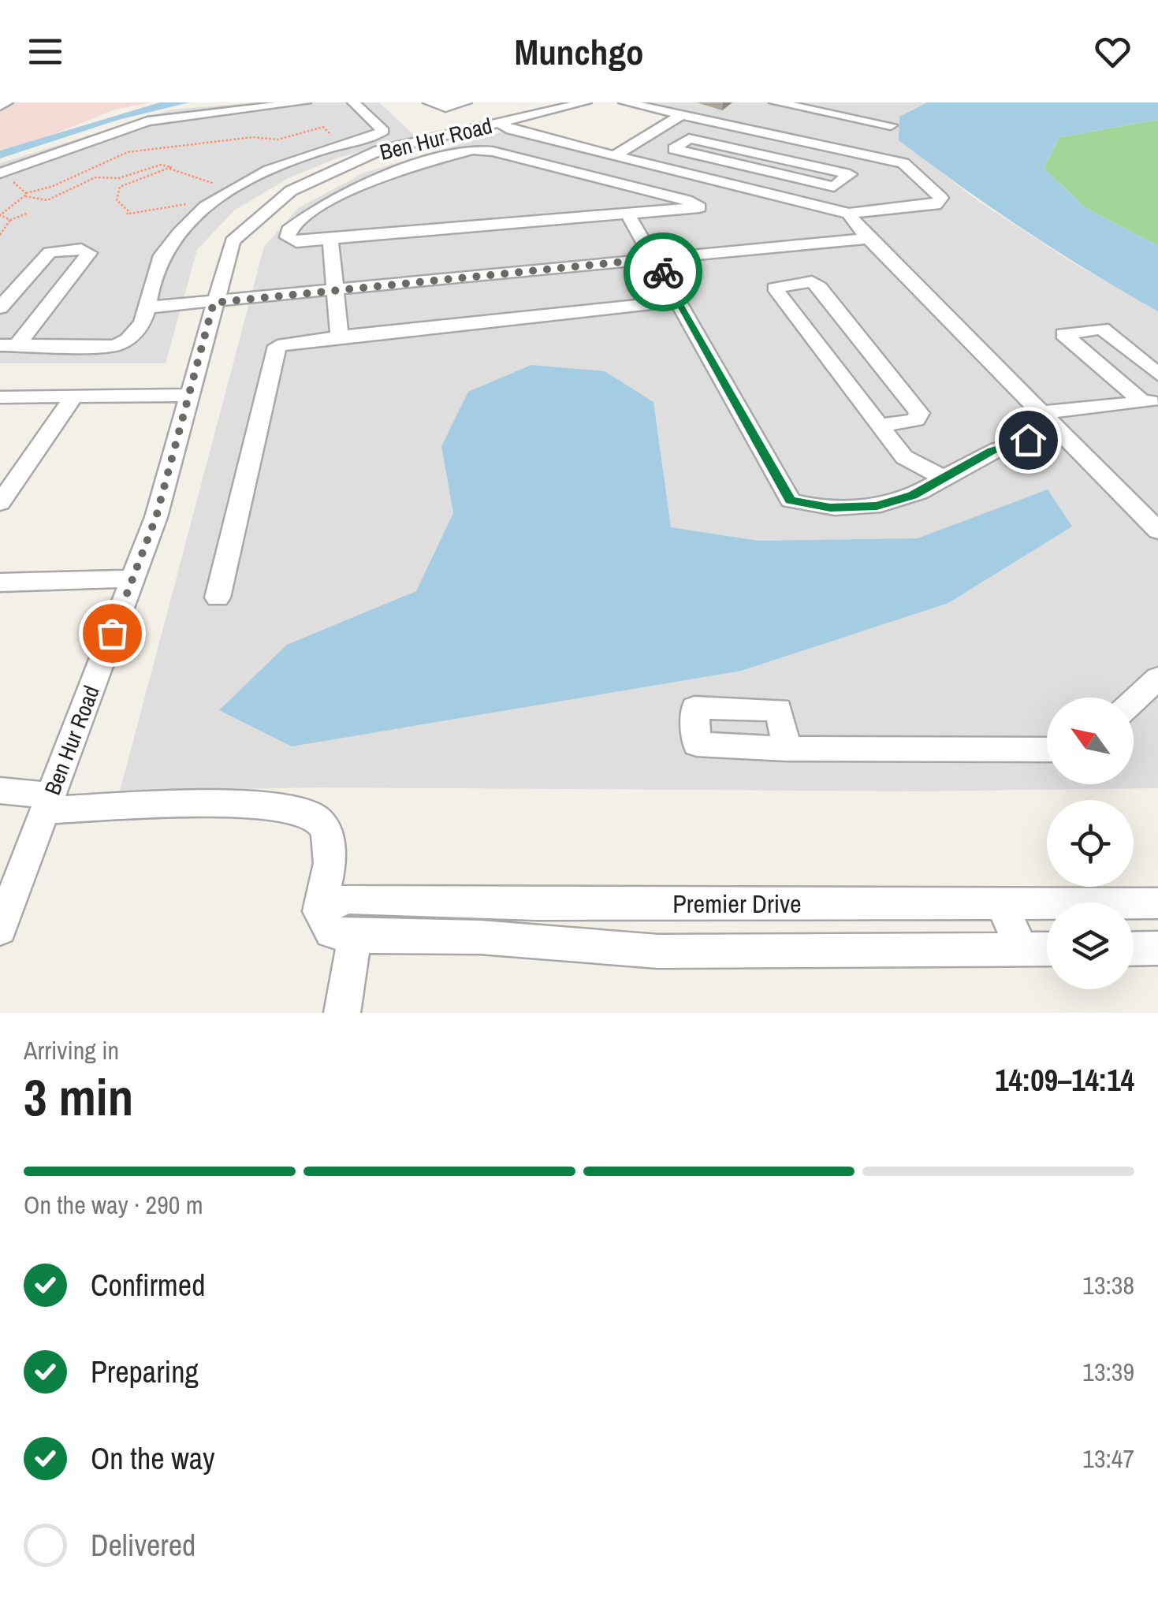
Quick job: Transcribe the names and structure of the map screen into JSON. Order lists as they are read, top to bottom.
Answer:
{
  "streets": {
    "street": ["Ben Hur Road", "Premier Drive"]
  },
  "north": "top left",
  "page": {
    "header": "Munchgo",
    "heading": ["3 min", "Arriving in", "14:09–14:14"],
    "bar": "On the way · 290 m",
    "list": [
      ["Confirmed", "13:38"],
      ["Preparing", "13:39"],
      ["On the way", "13:47"],
      "Delivered"
    ]
  }
}
